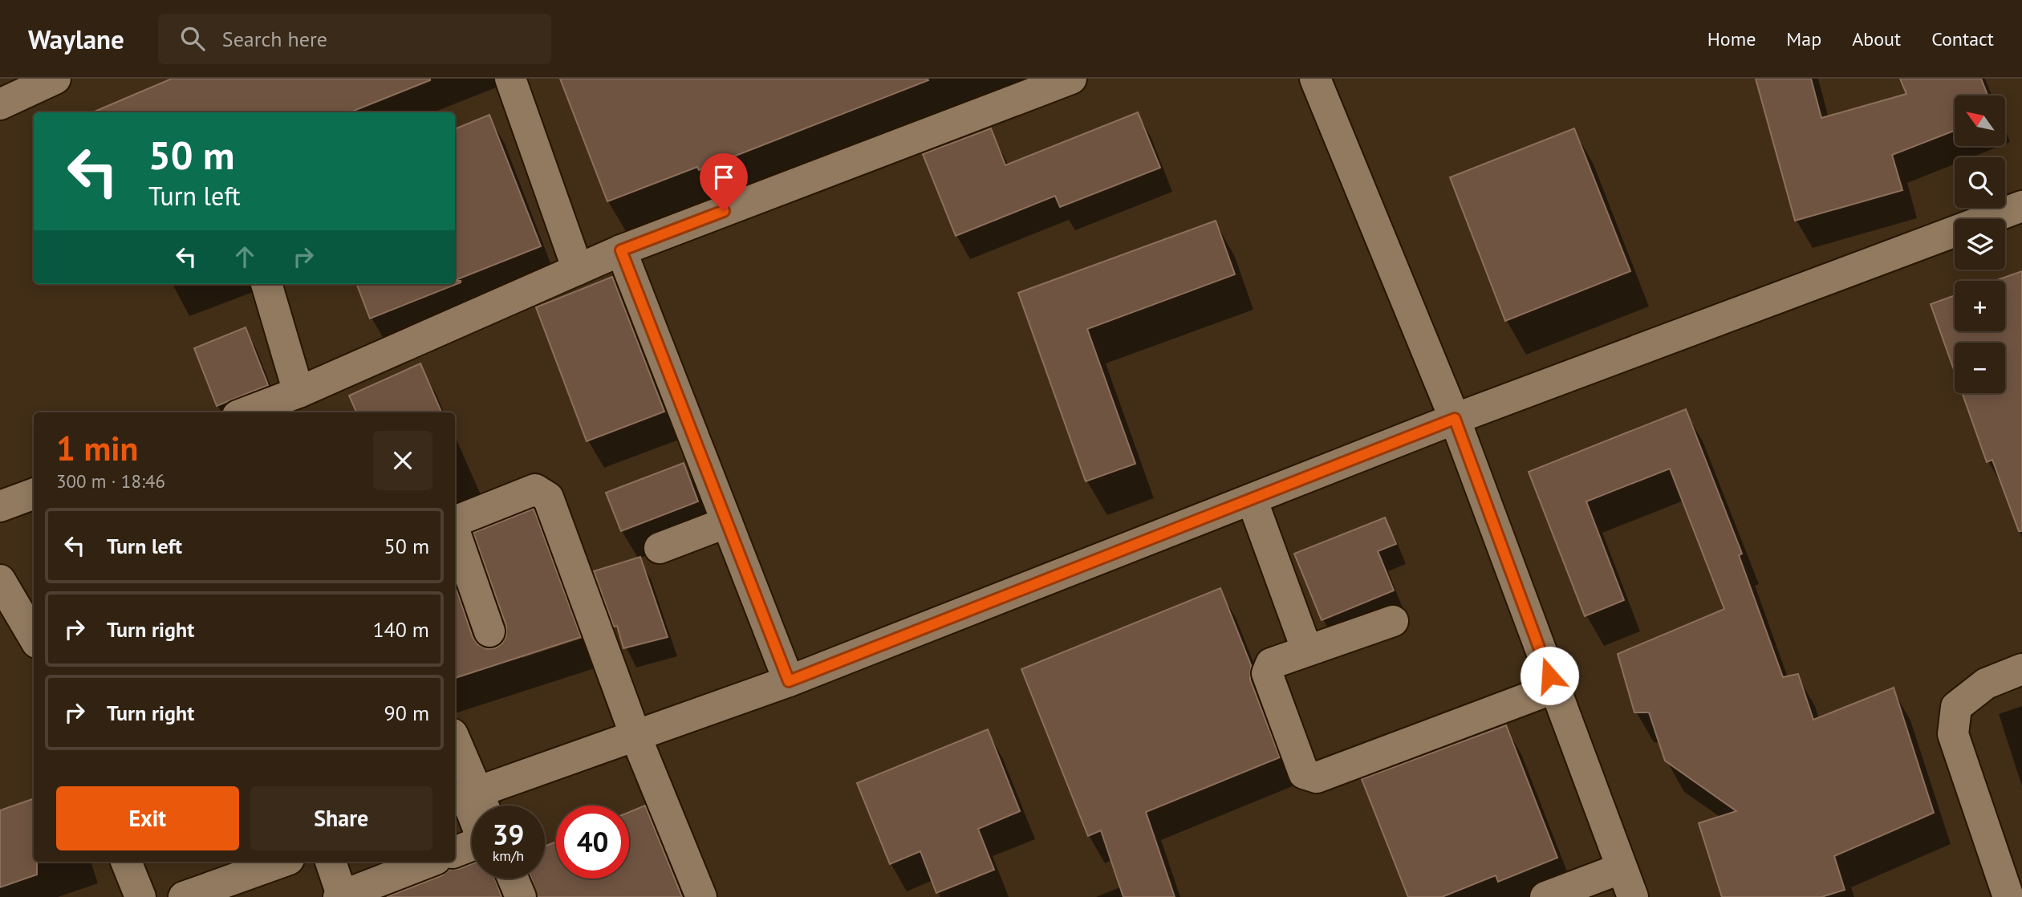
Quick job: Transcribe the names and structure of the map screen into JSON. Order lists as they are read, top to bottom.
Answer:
{
  "north": "top left",
  "page": {
    "header": "Waylane",
    "search": "Search here",
    "nav": [
      "Home",
      "Map",
      "About",
      "Contact"
    ],
    "map_buttons": ["+", "−"],
    "turn": ["50 m", "Turn left"],
    "heading": ["1 min", "300 m · 18:46"],
    "list": [
      {
        "name": "Turn left",
        "value": "50 m"
      },
      {
        "name": "Turn right",
        "value": "140 m"
      },
      {
        "name": "Turn right",
        "value": "90 m"
      }
    ],
    "buttons": ["Exit", "Share"],
    "speed": "39 km/h",
    "limit": "40"
  }
}
